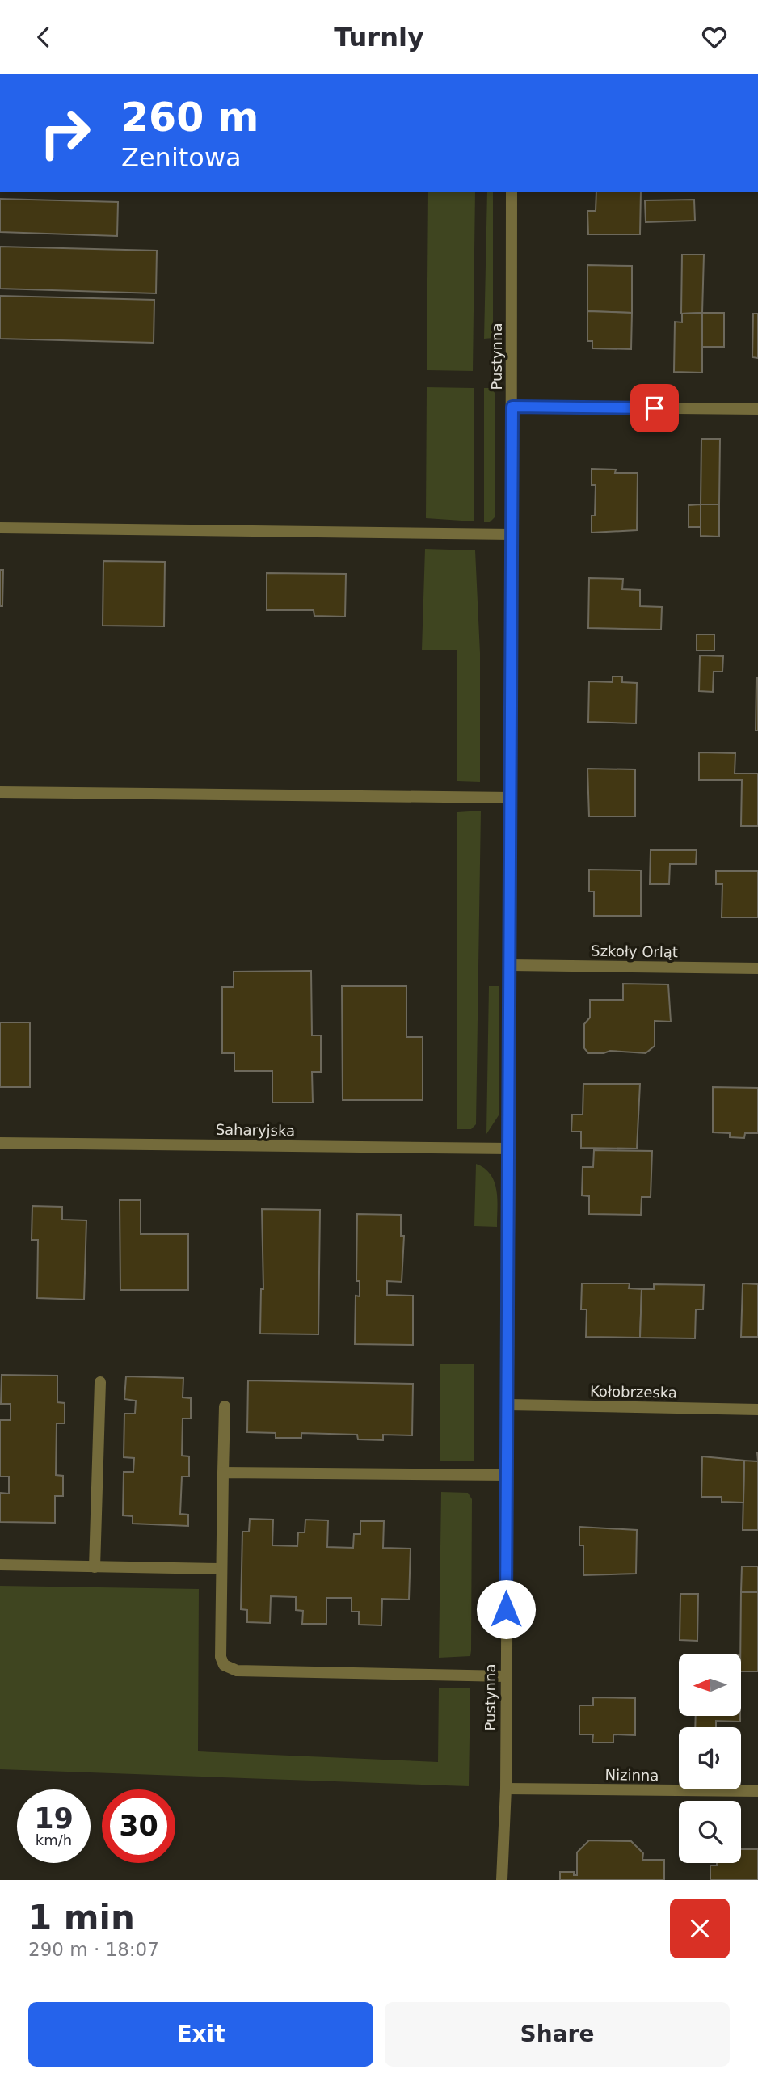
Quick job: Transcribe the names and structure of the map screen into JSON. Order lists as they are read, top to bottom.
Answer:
{
  "streets": {
    "street": [
      "Pustynna",
      "Szkoły Orląt",
      "Saharyjska",
      "Kołobrzeska",
      "Nizinna"
    ]
  },
  "crossings": [
    ["Pustynna", "Szkoły Orląt"],
    ["Pustynna", "Saharyjska"],
    ["Pustynna", "Kołobrzeska"],
    ["Pustynna", "Nizinna"]
  ],
  "north": "left",
  "page": {
    "header": "Turnly",
    "turn": ["260 m", "Zenitowa"],
    "speed": "19 km/h",
    "limit": "30",
    "heading": ["1 min", "290 m · 18:07"],
    "buttons": ["Exit", "Share"]
  }
}
